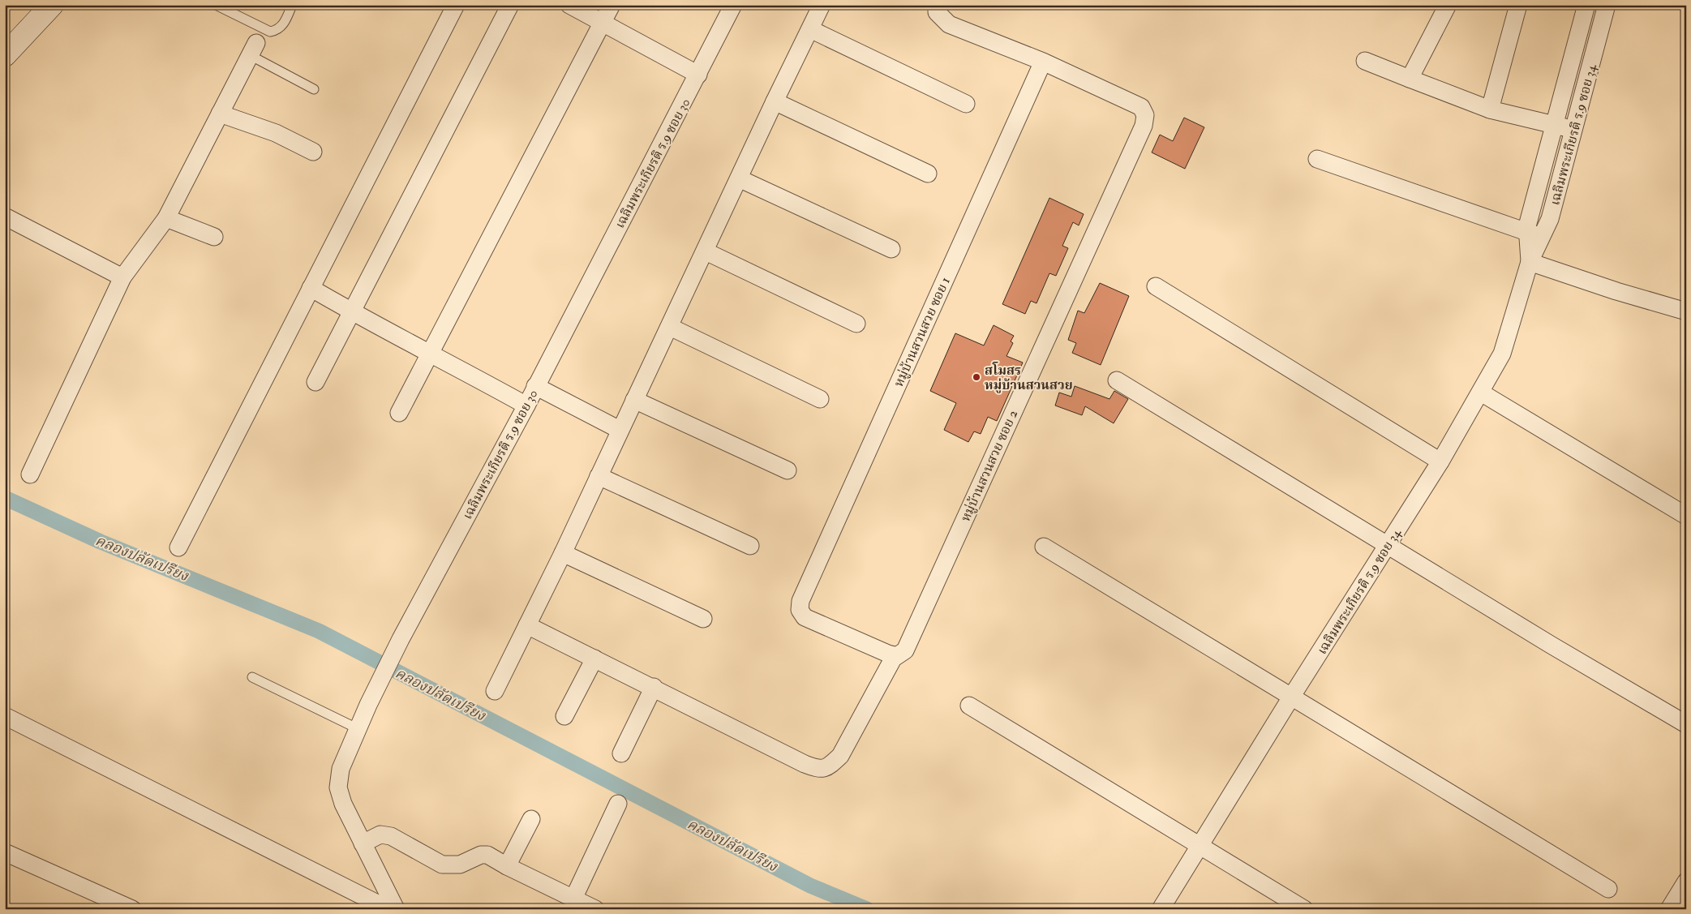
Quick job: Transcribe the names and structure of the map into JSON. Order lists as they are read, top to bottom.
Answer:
{
  "streets": {
    "street": [
      "เฉลิมพระเกียรติ ร.9 ซอย 34",
      "เฉลิมพระเกียรติ ร.9 ซอย 30",
      "หมู่บ้านสวนสวย ซอย 1",
      "หมู่บ้านสวนสวย ซอย 2"
    ]
  },
  "crossings": [
    ["หมู่บ้านสวนสวย ซอย 1", "หมู่บ้านสวนสวย ซอย 2"]
  ],
  "water": ["คลองปลัดเปรียง"],
  "places": ["สโมสร หมู่บ้านสวนสวย"]
}
